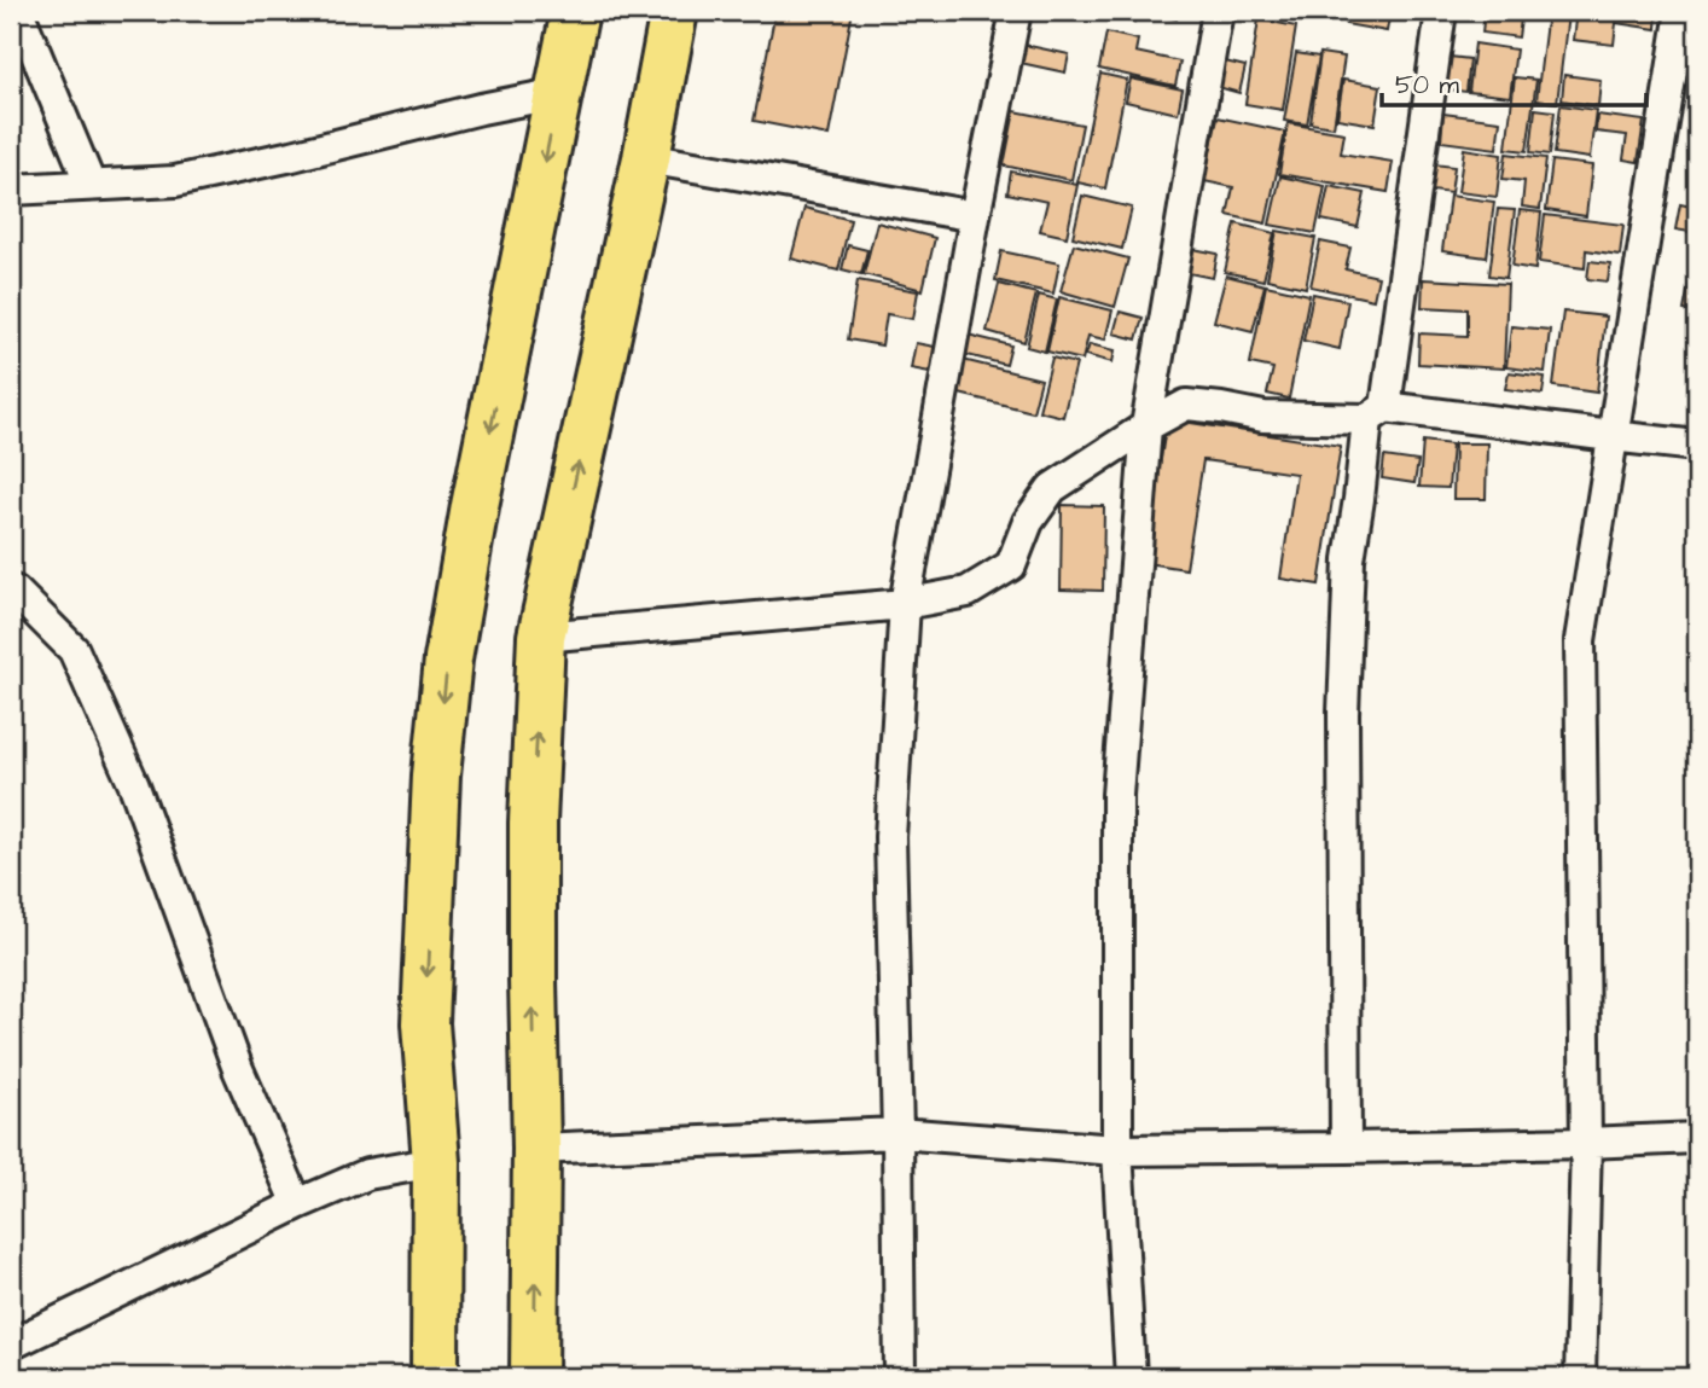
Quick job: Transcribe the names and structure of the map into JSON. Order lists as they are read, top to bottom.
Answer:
{
  "scale_bar": "50 m"
}
